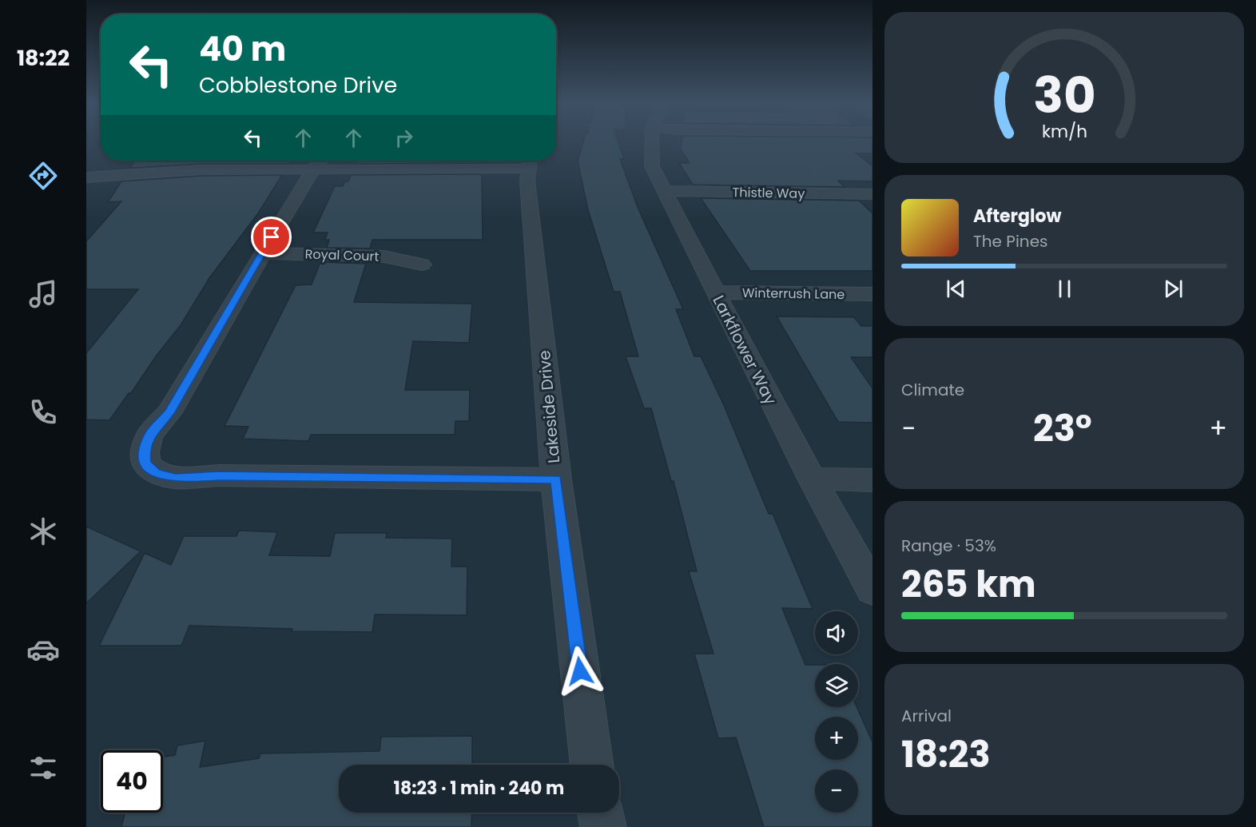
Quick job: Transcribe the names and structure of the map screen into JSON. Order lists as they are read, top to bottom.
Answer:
{
  "streets": {
    "street": [
      "Thistle Way",
      "Royal Court",
      "Winterrush Lane",
      "Larkflower Way",
      "Lakeside Drive"
    ]
  },
  "crossings": [
    ["Thistle Way", "Larkflower Way"],
    ["Winterrush Lane", "Larkflower Way"]
  ],
  "page": {
    "tabs": "18:22",
    "turn": ["40 m", "Cobblestone Drive"],
    "song": ["Afterglow", "The Pines"],
    "tile": [
      "Climate",
      ["Range · 53%", "265 km"],
      ["Arrival", "18:23"]
    ],
    "heat": ["−", "23°", "+"],
    "map_buttons": ["+", "−"],
    "limit": "40",
    "trip": "18:23 · 1 min · 240 m",
    "gauge": ["30", "km/h"]
  }
}
